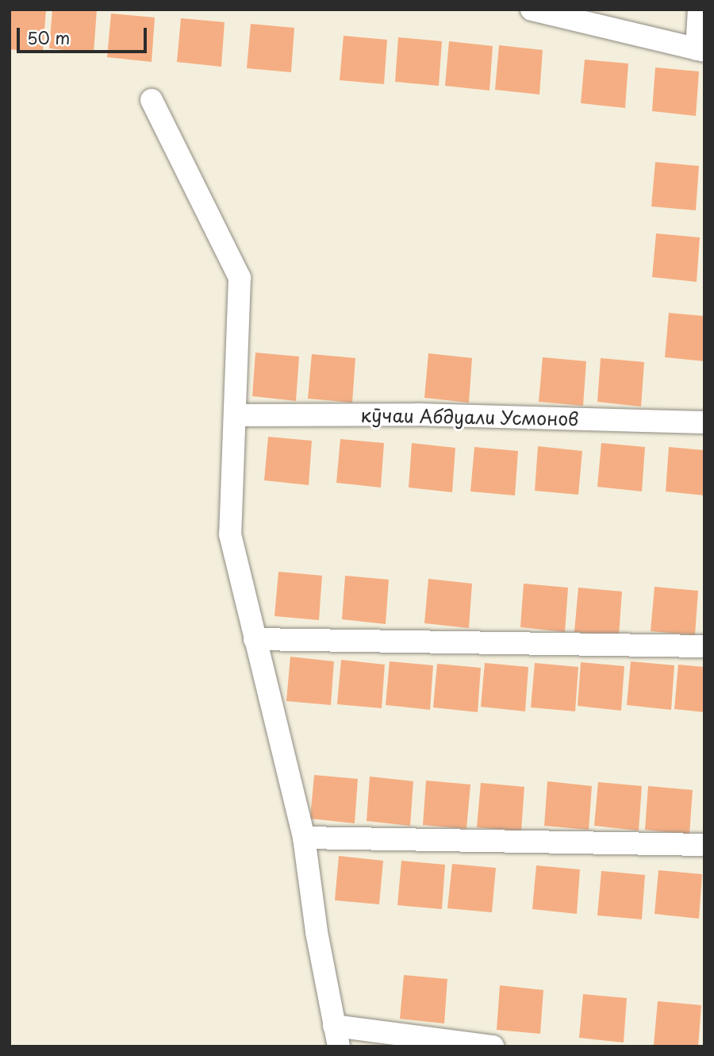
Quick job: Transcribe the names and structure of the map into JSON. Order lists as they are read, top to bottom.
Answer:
{
  "streets": {
    "street": ["кӯчаи Абдуали Усмонов"]
  },
  "scale_bar": "50 m"
}
